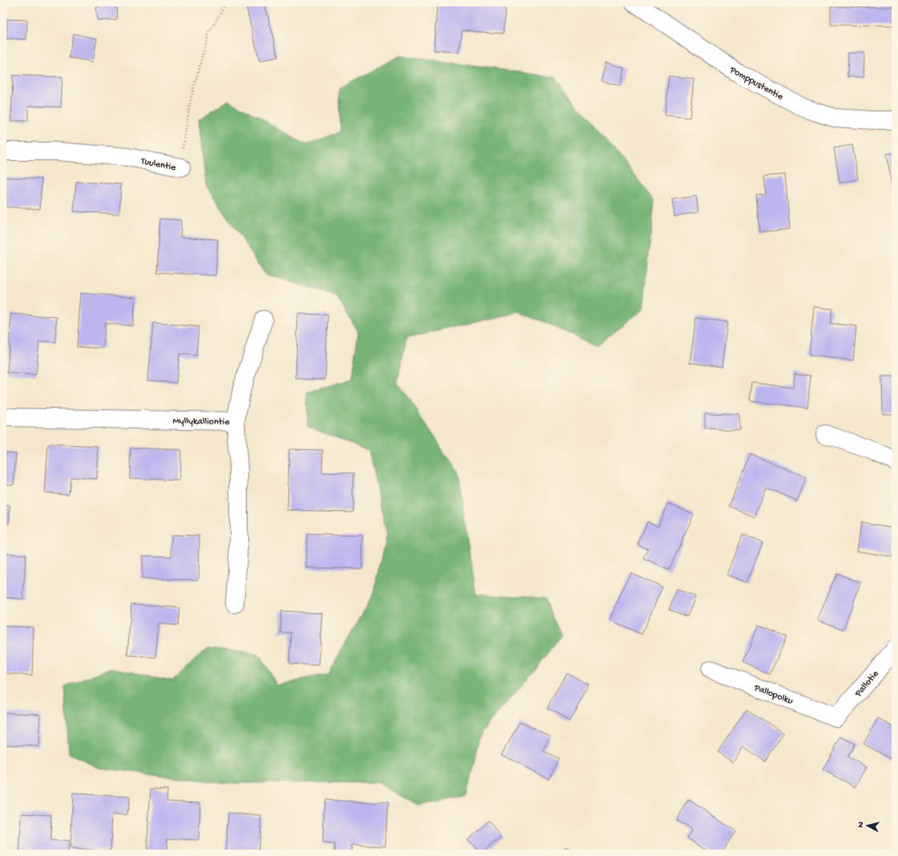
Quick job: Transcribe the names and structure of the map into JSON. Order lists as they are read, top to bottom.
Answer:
{
  "streets": {
    "street": [
      "Pomppustentie",
      "Tuulentie",
      "Myllykalliontie",
      "Pallotie",
      "Pallopolku"
    ]
  },
  "crossings": [
    ["Pallotie", "Pallopolku"]
  ],
  "north": "left"
}
